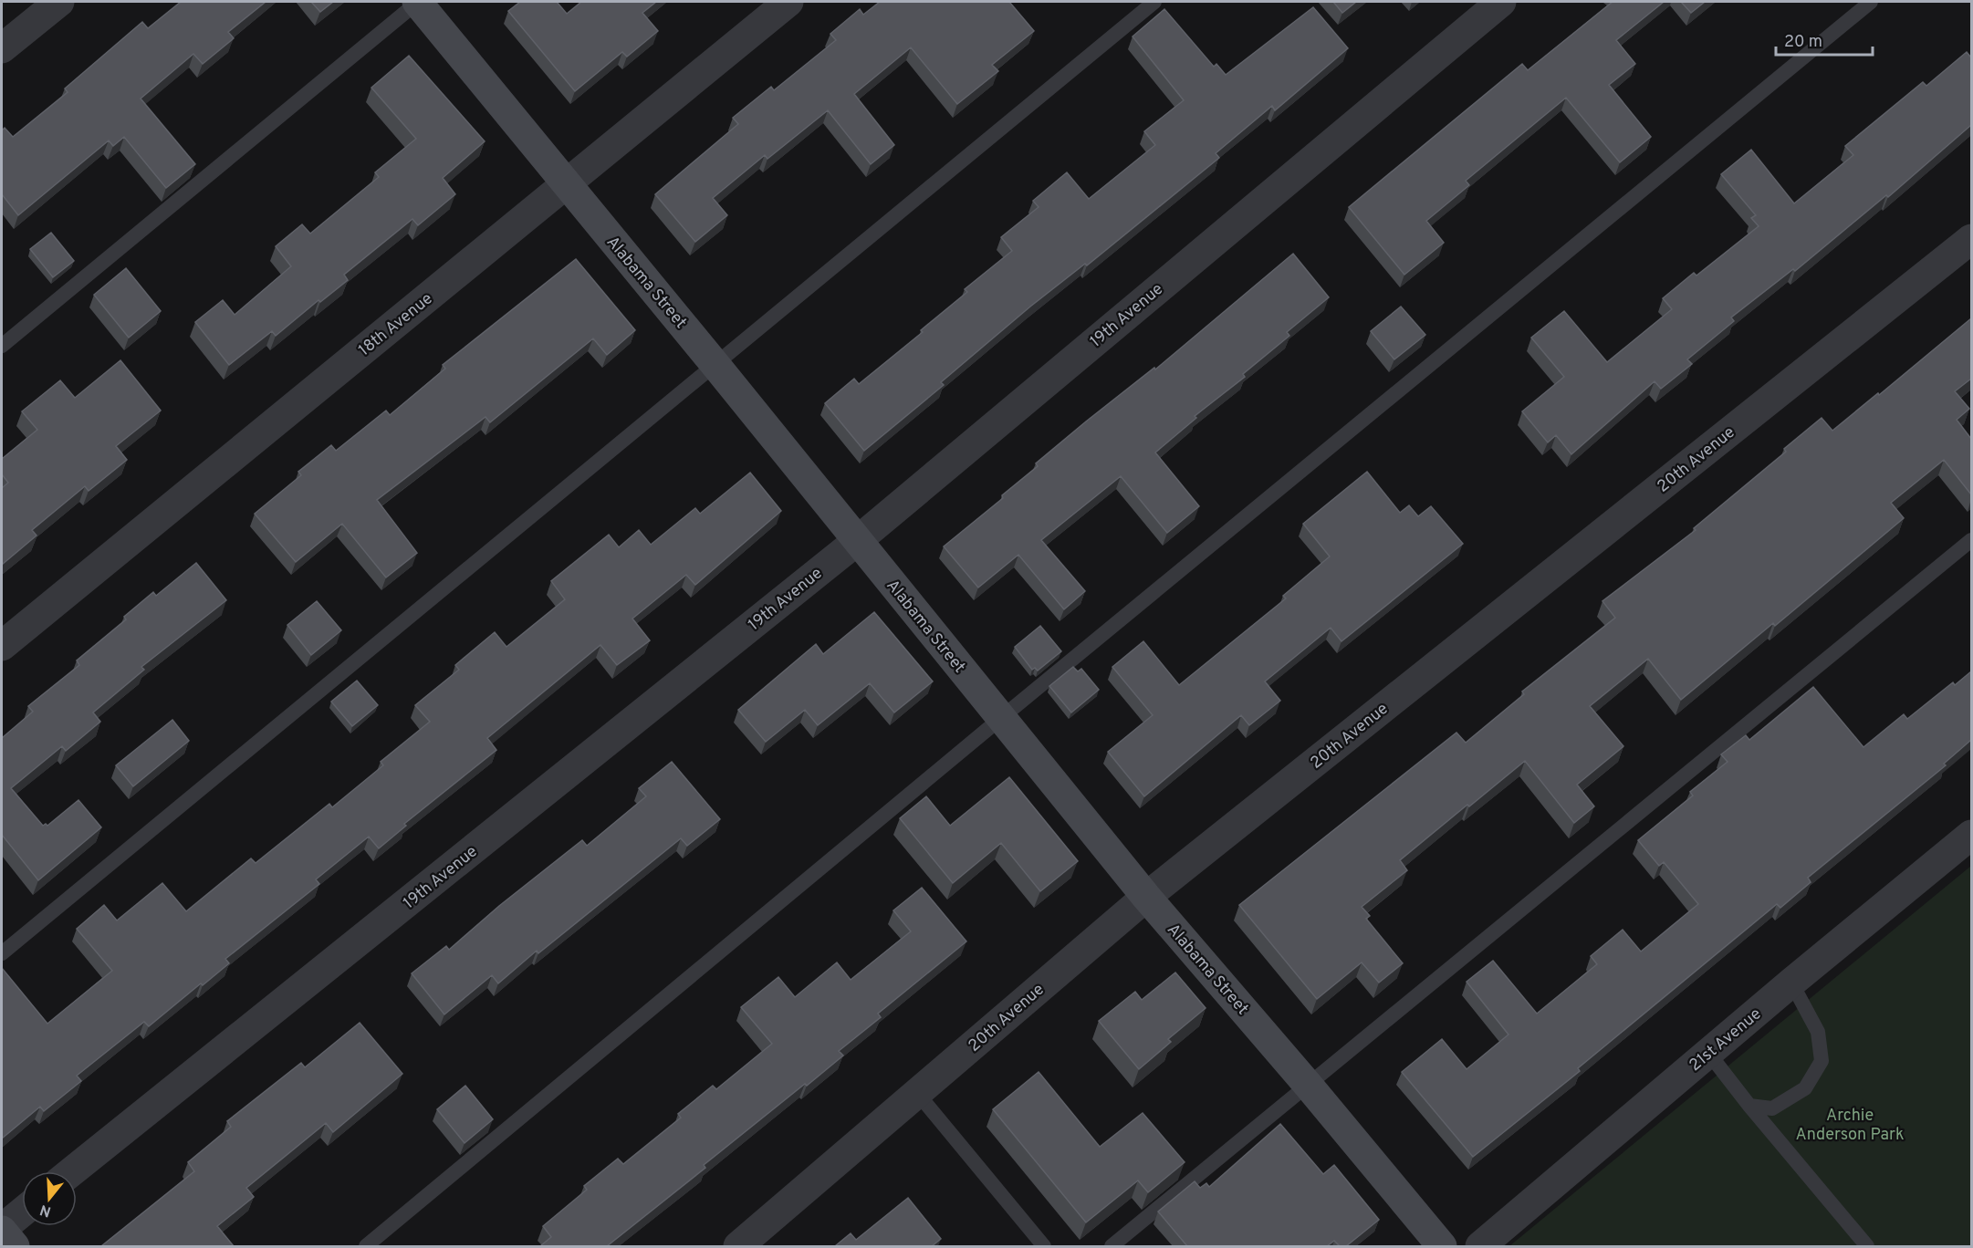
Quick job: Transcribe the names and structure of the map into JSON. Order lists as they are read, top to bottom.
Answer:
{
  "streets": {
    "street": [
      "Alabama Street",
      "19th Avenue",
      "18th Avenue",
      "20th Avenue",
      "21st Avenue"
    ]
  },
  "crossings": [
    ["Alabama Street", "19th Avenue"],
    ["Alabama Street", "18th Avenue"],
    ["Alabama Street", "20th Avenue"]
  ],
  "parks": ["Archie Anderson Park"],
  "scale_bar": "20 m",
  "north": "bottom"
}
